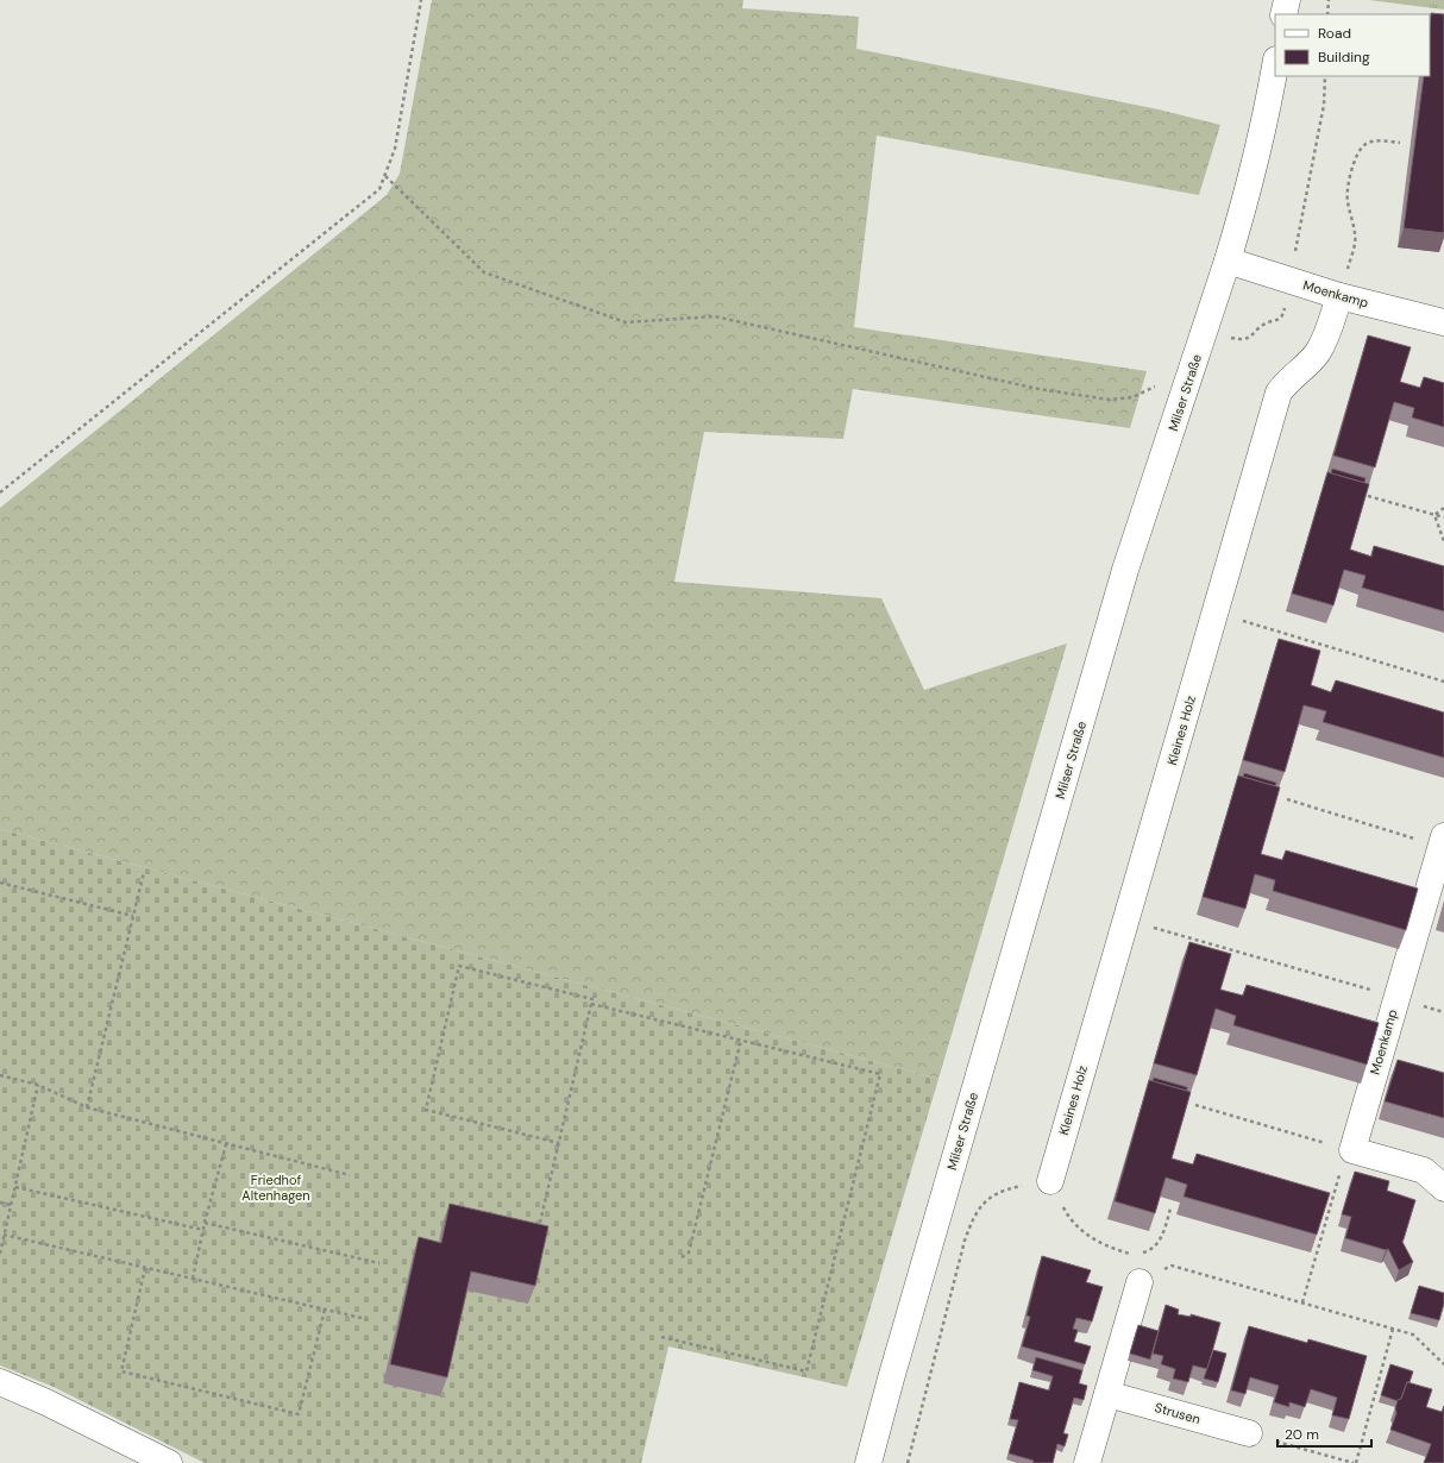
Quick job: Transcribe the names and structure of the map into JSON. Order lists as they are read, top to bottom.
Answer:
{
  "streets": {
    "street": [
      "Moenkamp",
      "Milser Straße",
      "Kleines Holz",
      "Strusen"
    ]
  },
  "crossings": [
    ["Moenkamp", "Milser Straße"],
    ["Moenkamp", "Kleines Holz"]
  ],
  "parks": ["Friedhof Altenhagen"],
  "legend": ["Road", "Building"],
  "scale_bar": "20 m"
}
